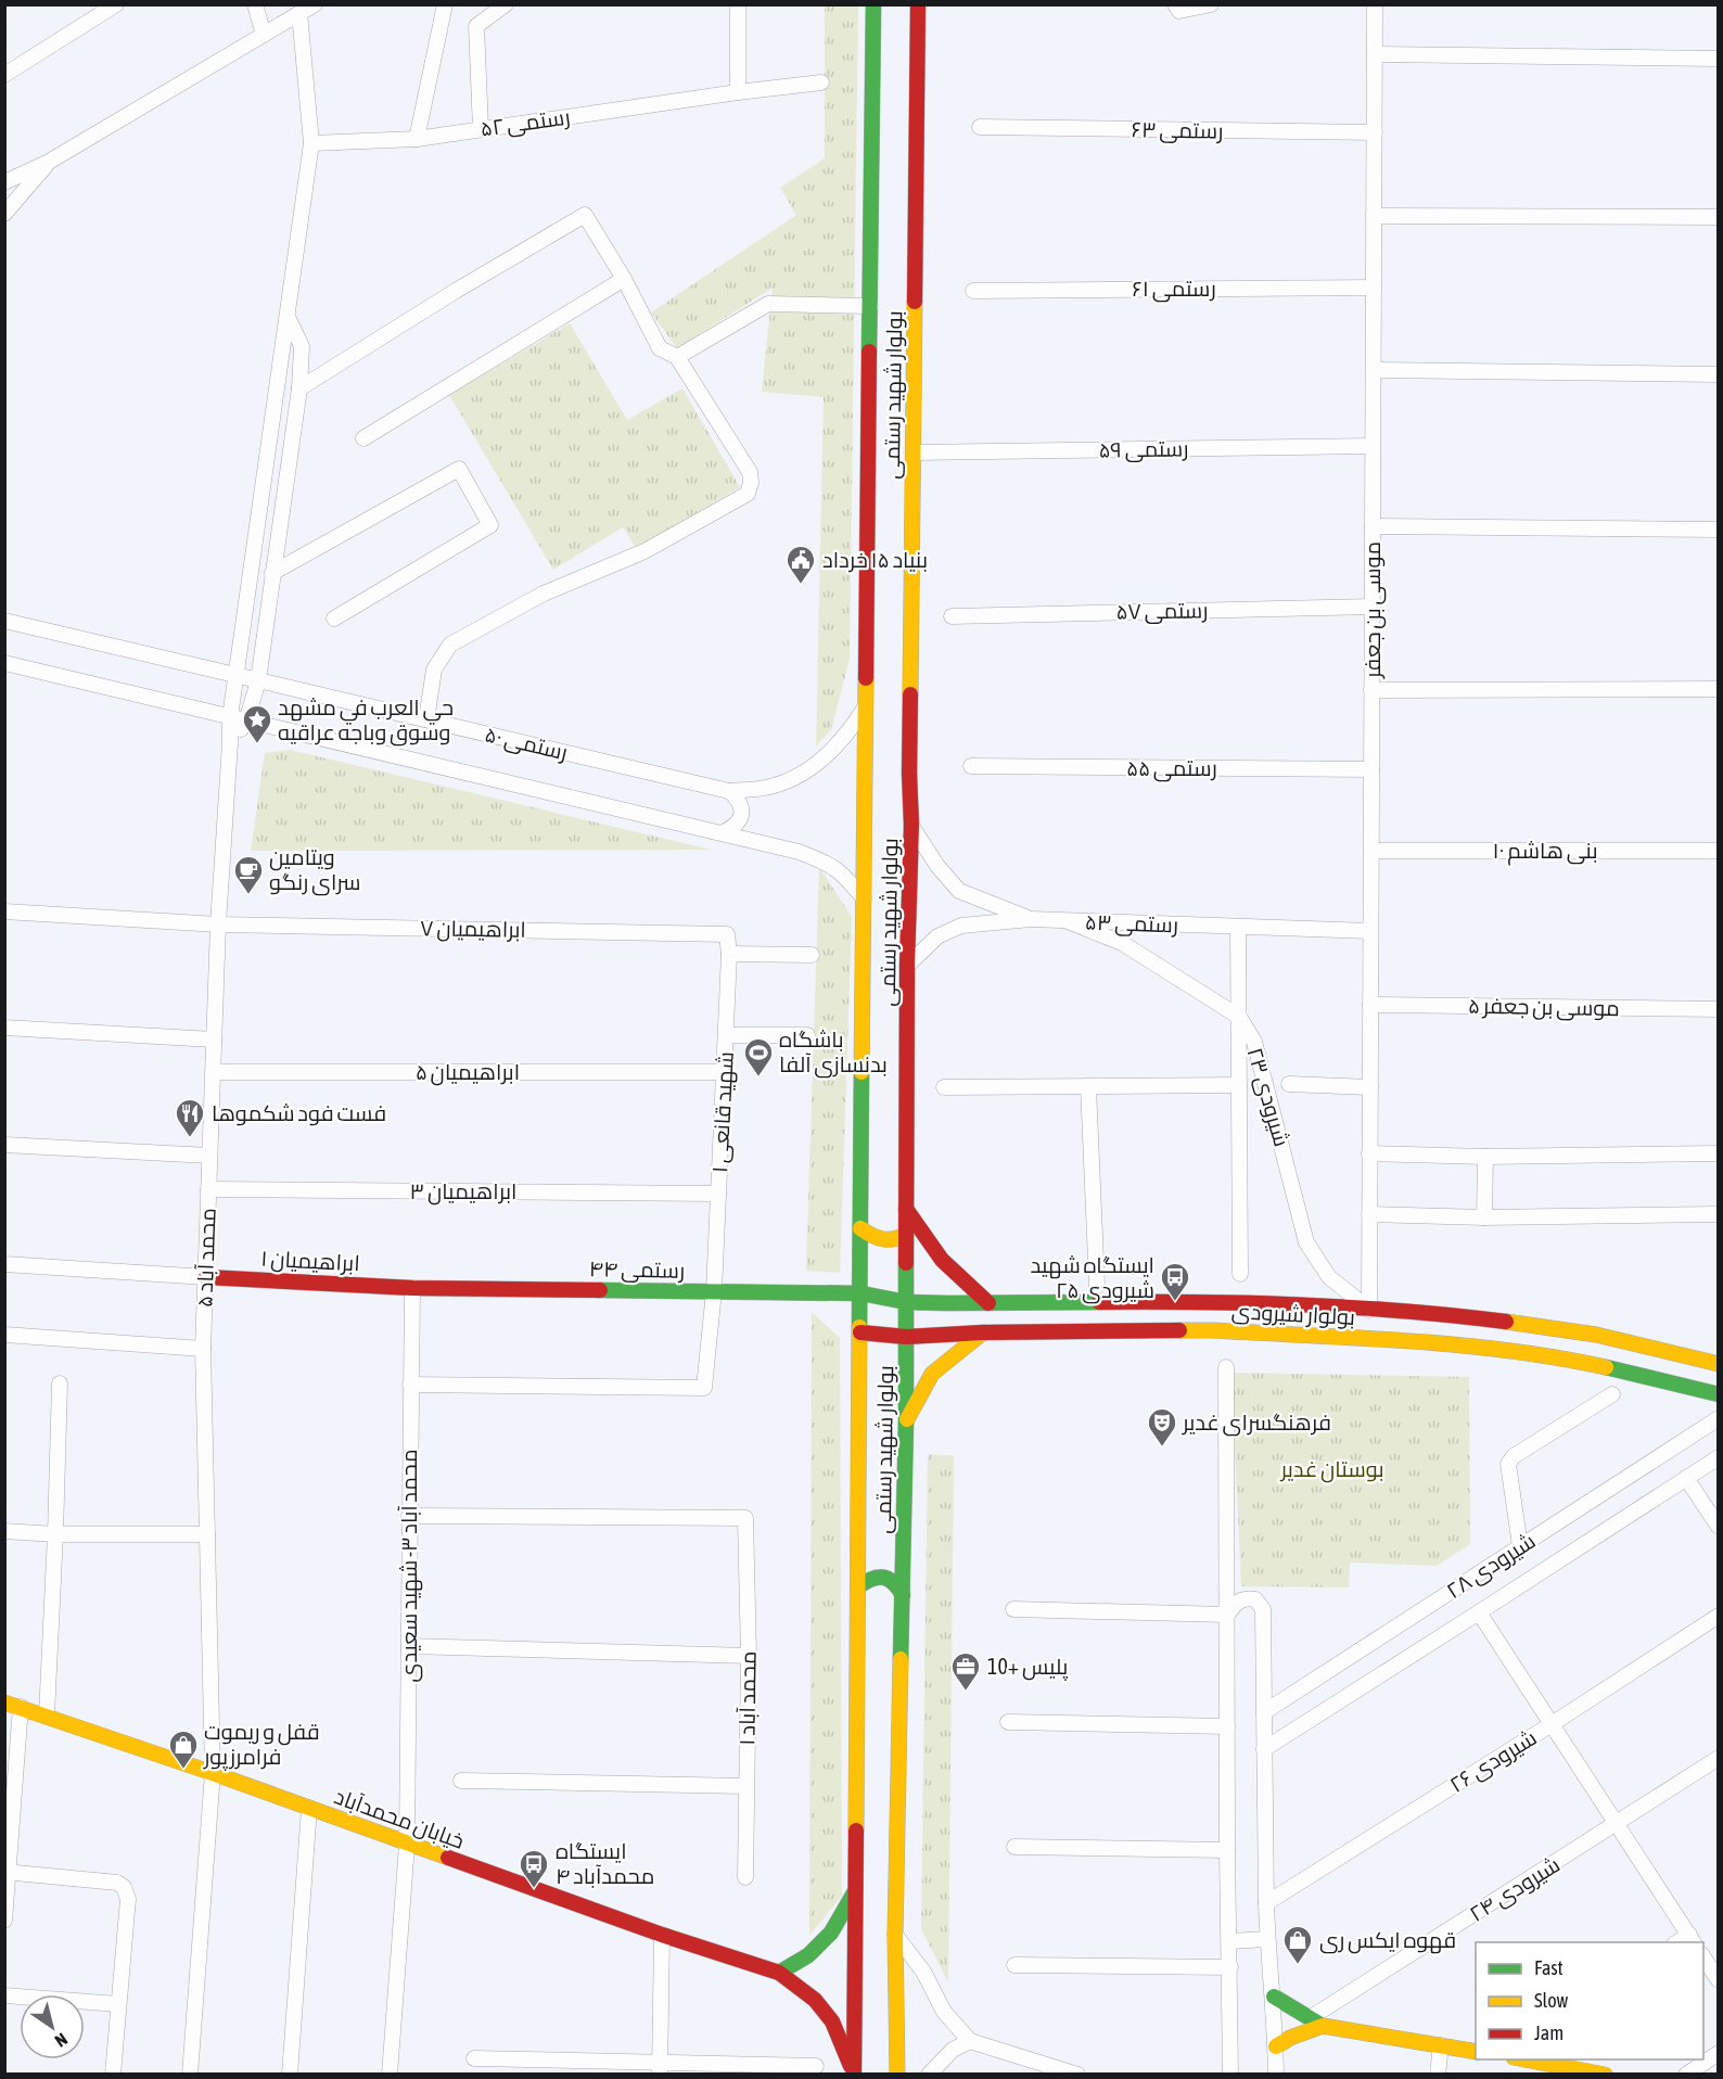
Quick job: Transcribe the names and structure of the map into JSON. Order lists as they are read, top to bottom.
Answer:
{
  "streets": {
    "main road": [
      "بولوار شهید رستمی",
      "ابراهیمیان ۱",
      "رستمی ۴۴",
      "بولوار شیرودی",
      "خیابان محمدآباد"
    ],
    "street": [
      "رستمی ۵۲",
      "رستمی ۶۳",
      "رستمی ۶۱",
      "رستمی ۵۹",
      "موسی بن جعفر",
      "رستمی ۵۷",
      "رستمی ۵۰",
      "رستمی ۵۵",
      "بنی هاشم ۱۰",
      "رستمی ۵۳",
      "ابراهیمیان ۷",
      "موسی بن جعفر ۵",
      "ابراهیمیان ۵",
      "شیرودی ۲۳",
      "شهید قانعی ۱",
      "ابراهیمیان ۳",
      "محمد آباد ۵",
      "محمد آباد ۳- شهید سعیدی",
      "شیرودی ۲۸",
      "محمد آباد ۱",
      "شیرودی ۲۶",
      "شیرودی ۲۴"
    ]
  },
  "crossings": [
    ["رستمی ۵۲", "محمد آباد ۵"],
    ["رستمی ۶۳", "موسی بن جعفر"],
    ["رستمی ۶۱", "موسی بن جعفر"],
    ["بولوار شهید رستمی", "رستمی ۵۹"],
    ["بولوار شهید رستمی", "رستمی ۵۰"],
    ["بولوار شهید رستمی", "رستمی ۵۳"],
    ["بولوار شهید رستمی", "رستمی ۴۴"],
    ["بولوار شهید رستمی", "بولوار شیرودی"],
    ["بولوار شهید رستمی", "خیابان محمدآباد"],
    ["رستمی ۵۹", "موسی بن جعفر"],
    ["موسی بن جعفر", "رستمی ۵۷"],
    ["موسی بن جعفر", "رستمی ۵۵"],
    ["موسی بن جعفر", "بنی هاشم ۱۰"],
    ["موسی بن جعفر", "رستمی ۵۳"],
    ["موسی بن جعفر", "موسی بن جعفر ۵"],
    ["موسی بن جعفر", "شیرودی ۲۳"],
    ["موسی بن جعفر", "بولوار شیرودی"],
    ["رستمی ۵۰", "محمد آباد ۵"],
    ["رستمی ۵۳", "شیرودی ۲۳"],
    ["ابراهیمیان ۷", "شهید قانعی ۱"],
    ["ابراهیمیان ۷", "محمد آباد ۵"],
    ["ابراهیمیان ۵", "شهید قانعی ۱"],
    ["ابراهیمیان ۵", "محمد آباد ۵"],
    ["شیرودی ۲۳", "بولوار شیرودی"],
    ["شهید قانعی ۱", "ابراهیمیان ۳"],
    ["شهید قانعی ۱", "رستمی ۴۴"],
    ["شهید قانعی ۱", "محمد آباد ۳- شهید سعیدی"],
    ["ابراهیمیان ۳", "محمد آباد ۵"],
    ["محمد آباد ۵", "ابراهیمیان ۱"],
    ["محمد آباد ۵", "خیابان محمدآباد"],
    ["ابراهیمیان ۱", "رستمی ۴۴"],
    ["ابراهیمیان ۱", "محمد آباد ۳- شهید سعیدی"],
    ["رستمی ۴۴", "بولوار شیرودی"],
    ["رستمی ۴۴", "محمد آباد ۳- شهید سعیدی"],
    ["محمد آباد ۳- شهید سعیدی", "محمد آباد ۱"],
    ["محمد آباد ۳- شهید سعیدی", "خیابان محمدآباد"]
  ],
  "parks": ["بوستان غدیر"],
  "places": {
    "public building": ["بنیاد ۱۵ خرداد"],
    "place": ["حي العرب في مشهد وسوق وباجه عراقيه"],
    "cafe": ["ویتامین سرای رنگو"],
    "sports": ["باشگاه بدنسازی آلفا"],
    "restaurant": ["فست فود شکموها"],
    "bus stop": ["ایستگاه شهید شیرودی ۲۵", "ایستگاه محمدآباد ۴"],
    "theatre": ["فرهنگسرای غدیر"],
    "office": ["پلیس +10"],
    "shop": ["قفل و ریموت فرامرزپور", "قهوه ایکس ری"]
  },
  "legend": ["Fast", "Slow", "Jam"],
  "north": "bottom right"
}
